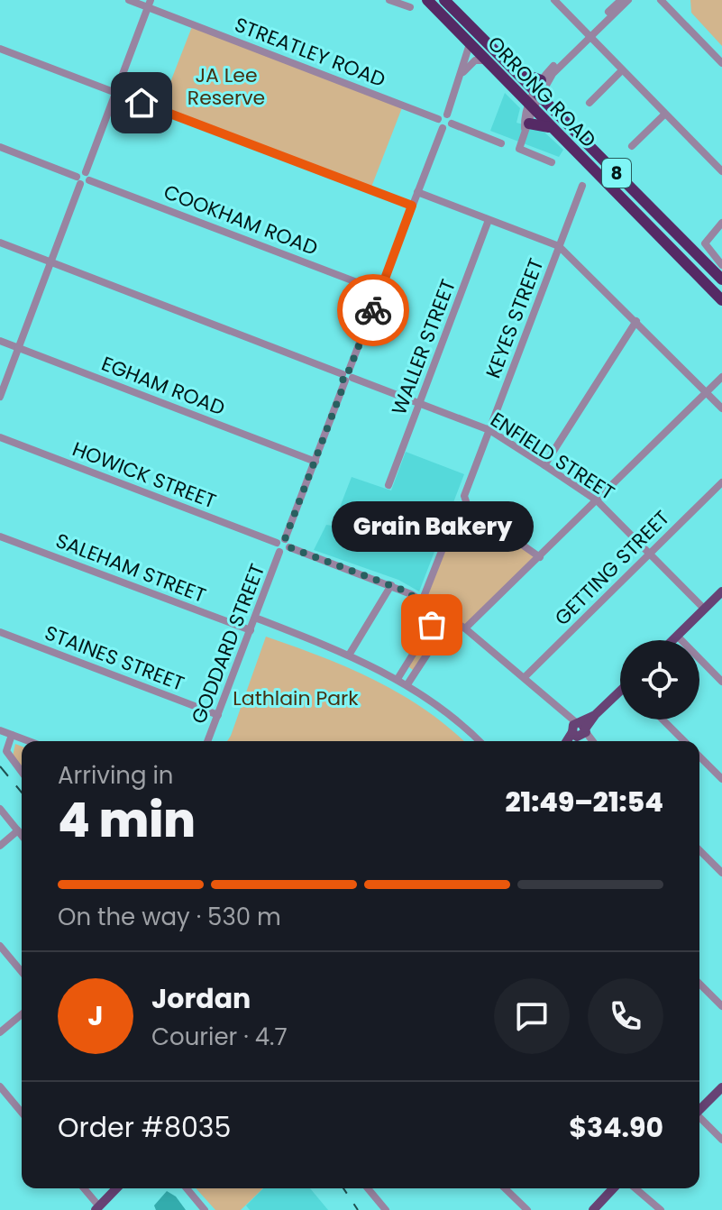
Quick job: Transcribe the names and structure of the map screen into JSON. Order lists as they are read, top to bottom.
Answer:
{
  "streets": {
    "highway": ["ORRONG ROAD", "8"],
    "street": [
      "STREATLEY ROAD",
      "COOKHAM ROAD",
      "KEYES STREET",
      "WALLER STREET",
      "EGHAM ROAD",
      "ENFIELD STREET",
      "HOWICK STREET",
      "SALEHAM STREET",
      "GETTING STREET",
      "GODDARD STREET",
      "STAINES STREET"
    ]
  },
  "crossings": [
    ["KEYES STREET", "ENFIELD STREET"],
    ["WALLER STREET", "ENFIELD STREET"],
    ["ENFIELD STREET", "GETTING STREET"],
    ["HOWICK STREET", "GODDARD STREET"],
    ["SALEHAM STREET", "GODDARD STREET"],
    ["GODDARD STREET", "STAINES STREET"]
  ],
  "parks": ["JA Lee Reserve", "Lathlain Park"],
  "places": ["Grain Bakery"],
  "page": {
    "bubble": "Grain Bakery",
    "heading": ["4 min", "Arriving in", "21:49–21:54"],
    "panel": [
      "Jordan",
      "Courier · 4.7",
      "Order #8035",
      "$34.90"
    ],
    "bar": "On the way · 530 m",
    "round": "J"
  }
}
